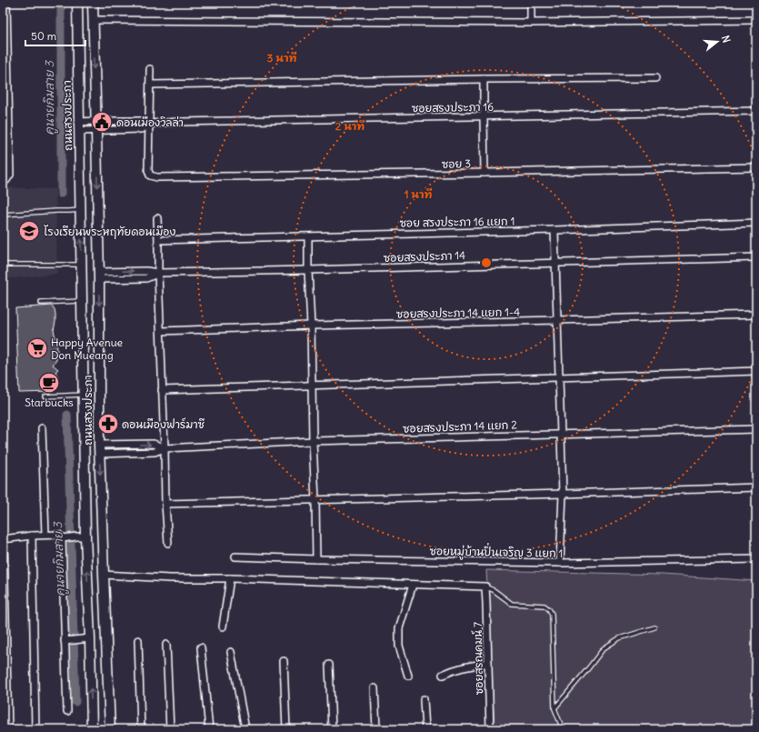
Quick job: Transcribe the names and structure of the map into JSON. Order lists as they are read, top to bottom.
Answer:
{
  "streets": {
    "main road": ["ถนนสรงประภา"],
    "street": [
      "ซอยสรงประภา 16",
      "ซอย 3",
      "ซอย สรงประภา 16 แยก 1",
      "ซอยสรงประภา 14",
      "ซอยสรงประภา 14 แยก 1-4",
      "ซอยสรงประภา 14 แยก 2",
      "ซอยหมู่บ้านปิ่นเจริญ 3 แยก 1",
      "ซอยสรณคมน์ 7"
    ]
  },
  "crossings": [
    ["ซอยสรงประภา 16", "ซอย 3"],
    ["ถนนสรงประภา", "ซอยสรงประภา 14"],
    ["ถนนสรงประภา", "ซอยสรงประภา 14 แยก 2"]
  ],
  "water": ["คูนายกิมสาย 3"],
  "places": {
    "public building": ["ดอนเมืองวิลล่า"],
    "school or university": ["โรงเรียนพระหฤทัยดอนเมือง"],
    "supermarket": ["Happy Avenue Don Mueang"],
    "cafe": ["Starbucks"],
    "pharmacy": ["ดอนเมืองฟาร์มาซี"]
  },
  "scale_bar": "50 m",
  "north": "right",
  "rings": ["3 นาที", "2 นาที", "1 นาที"]
}
